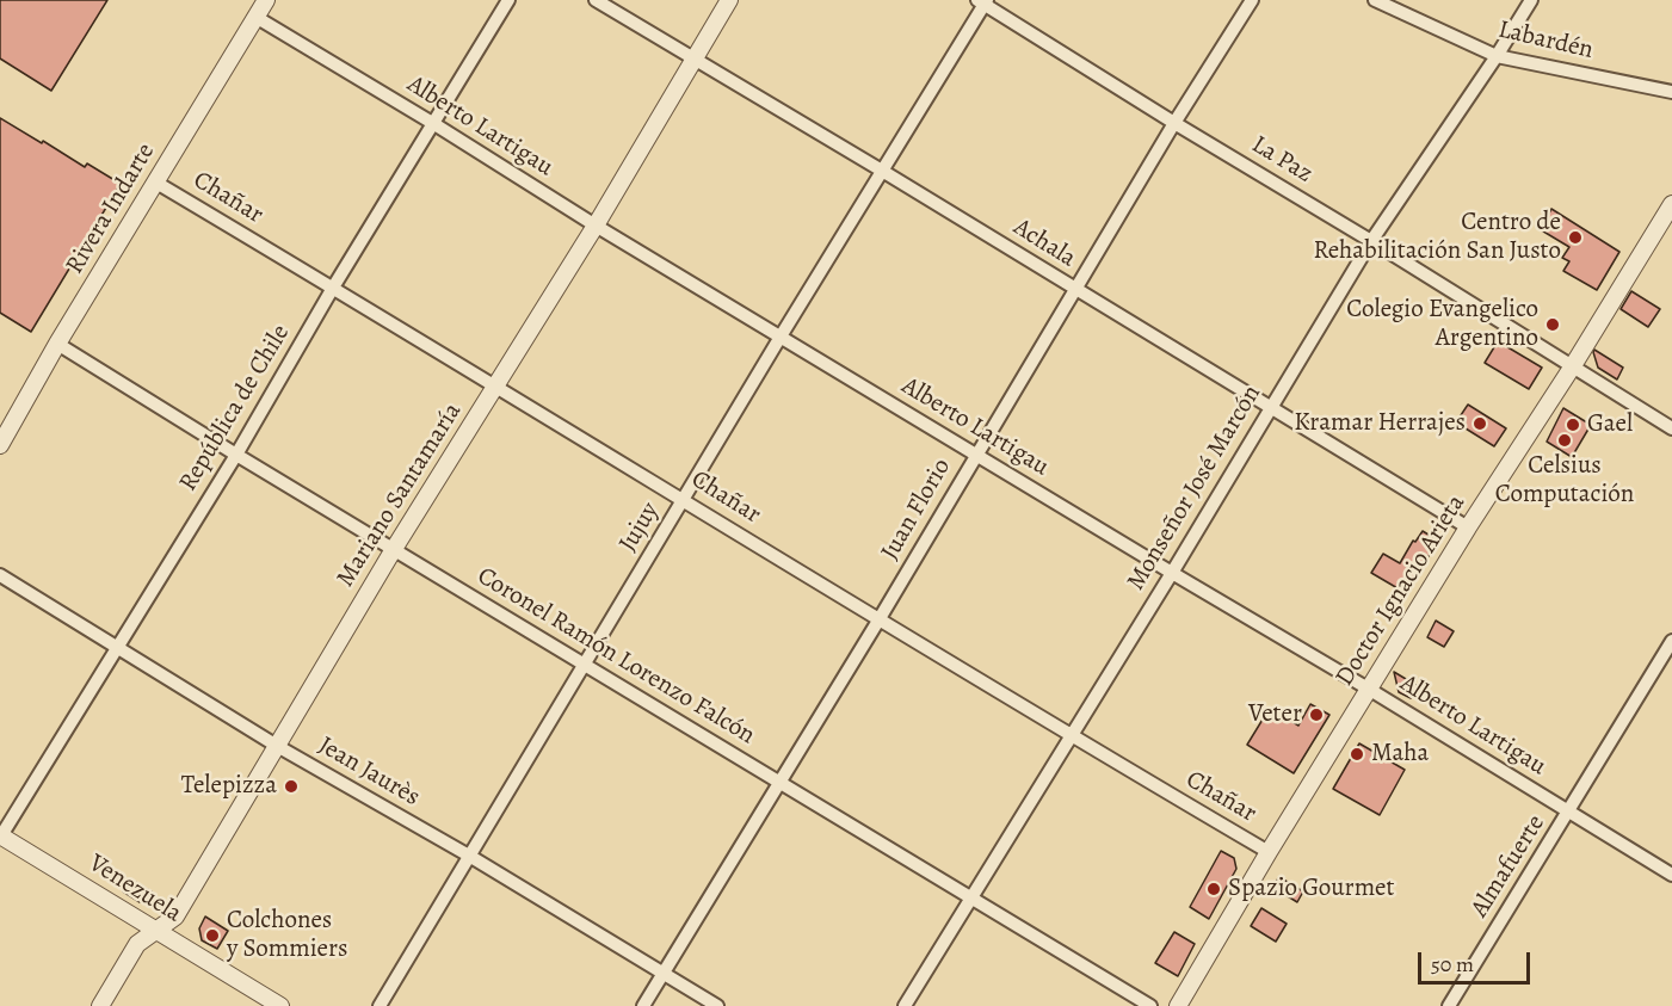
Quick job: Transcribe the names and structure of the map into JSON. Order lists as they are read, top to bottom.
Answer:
{
  "streets": {
    "street": [
      "Labardén",
      "Alberto Lartigau",
      "La Paz",
      "Chañar",
      "Rivera Indarte",
      "Achala",
      "República de Chile",
      "Monseñor José Marcón",
      "Mariano Santamaría",
      "Juan Florio",
      "Jujuy",
      "Doctor Ignacio Arieta",
      "Coronel Ramón Lorenzo Falcón",
      "Jean Jaurès",
      "Almafuerte",
      "Venezuela"
    ]
  },
  "crossings": [
    ["Labardén", "Monseñor José Marcón"],
    ["Alberto Lartigau", "Rivera Indarte"],
    ["Alberto Lartigau", "República de Chile"],
    ["Alberto Lartigau", "Monseñor José Marcón"],
    ["Alberto Lartigau", "Mariano Santamaría"],
    ["Alberto Lartigau", "Juan Florio"],
    ["Alberto Lartigau", "Jujuy"],
    ["Alberto Lartigau", "Doctor Ignacio Arieta"],
    ["Alberto Lartigau", "Almafuerte"],
    ["La Paz", "Monseñor José Marcón"],
    ["La Paz", "Juan Florio"],
    ["La Paz", "Jujuy"],
    ["La Paz", "Doctor Ignacio Arieta"],
    ["Chañar", "Rivera Indarte"],
    ["Chañar", "República de Chile"],
    ["Chañar", "Monseñor José Marcón"],
    ["Chañar", "Mariano Santamaría"],
    ["Chañar", "Juan Florio"],
    ["Chañar", "Jujuy"],
    ["Chañar", "Doctor Ignacio Arieta"],
    ["Rivera Indarte", "Coronel Ramón Lorenzo Falcón"],
    ["Achala", "Monseñor José Marcón"],
    ["Achala", "Mariano Santamaría"],
    ["Achala", "Juan Florio"],
    ["Achala", "Jujuy"],
    ["Achala", "Doctor Ignacio Arieta"],
    ["República de Chile", "Coronel Ramón Lorenzo Falcón"],
    ["República de Chile", "Jean Jaurès"],
    ["República de Chile", "Venezuela"],
    ["Monseñor José Marcón", "Coronel Ramón Lorenzo Falcón"],
    ["Mariano Santamaría", "Coronel Ramón Lorenzo Falcón"],
    ["Mariano Santamaría", "Jean Jaurès"],
    ["Mariano Santamaría", "Venezuela"],
    ["Juan Florio", "Coronel Ramón Lorenzo Falcón"],
    ["Juan Florio", "Jean Jaurès"],
    ["Jujuy", "Coronel Ramón Lorenzo Falcón"],
    ["Jujuy", "Jean Jaurès"]
  ],
  "places": [
    "Centro de Rehabilitación San Justo",
    "Colegio Evangelico Argentino",
    "Kramar Herrajes",
    "Gael",
    "Celsius Computación",
    "Veter",
    "Maha",
    "Telepizza",
    "Spazio Gourmet",
    "Colchones y Sommiers"
  ],
  "scale_bar": "50 m"
}
